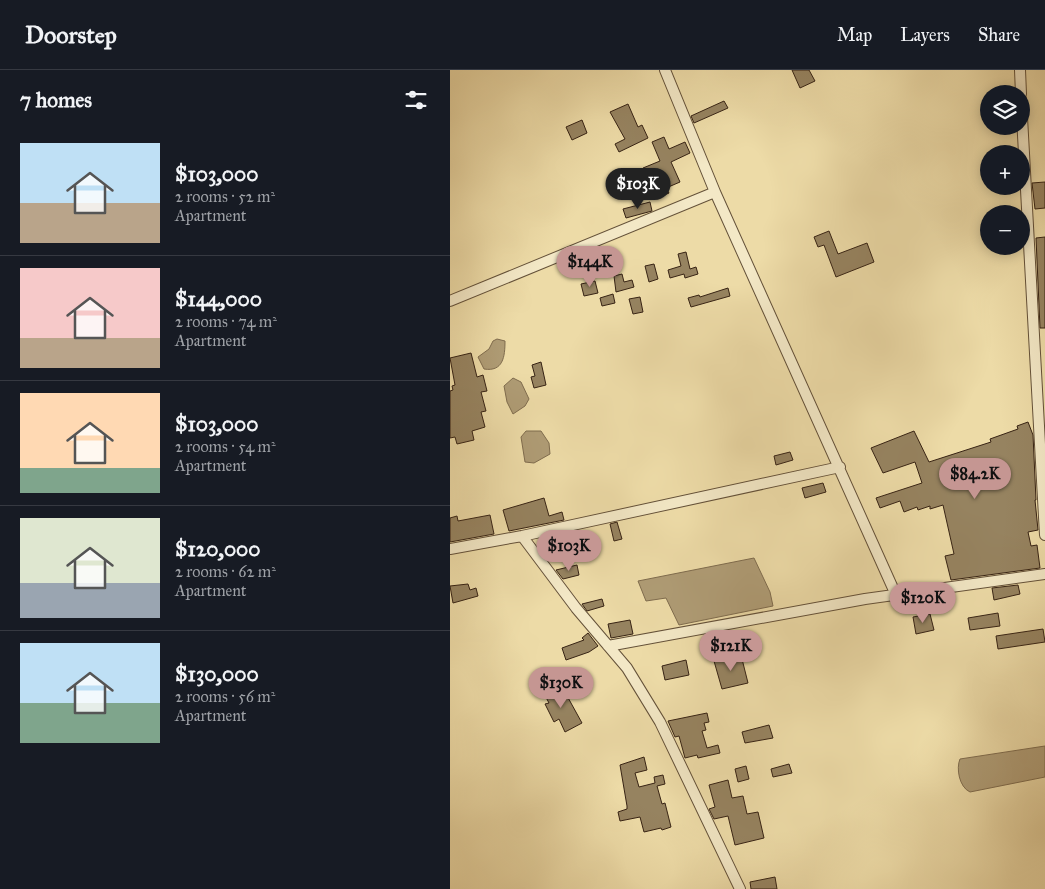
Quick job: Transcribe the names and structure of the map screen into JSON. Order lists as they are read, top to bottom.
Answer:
{
  "page": {
    "header": "Doorstep",
    "nav": ["Map", "Layers", "Share"],
    "heading": "7 homes",
    "map_buttons": ["+", "−"],
    "list": [
      {
        "name": "$103,000",
        "note": "2 rooms · 52 m² · Apartment"
      },
      {
        "name": "$144,000",
        "note": "2 rooms · 74 m² · Apartment"
      },
      {
        "name": "$103,000",
        "note": "2 rooms · 54 m² · Apartment"
      },
      {
        "name": "$120,000",
        "note": "2 rooms · 62 m² · Apartment"
      },
      {
        "name": "$130,000",
        "note": "2 rooms · 56 m² · Apartment"
      }
    ],
    "price": [
      "$103K",
      "$144K",
      "$84.2K",
      "$103K",
      "$120K",
      "$121K",
      "$130K"
    ]
  }
}
